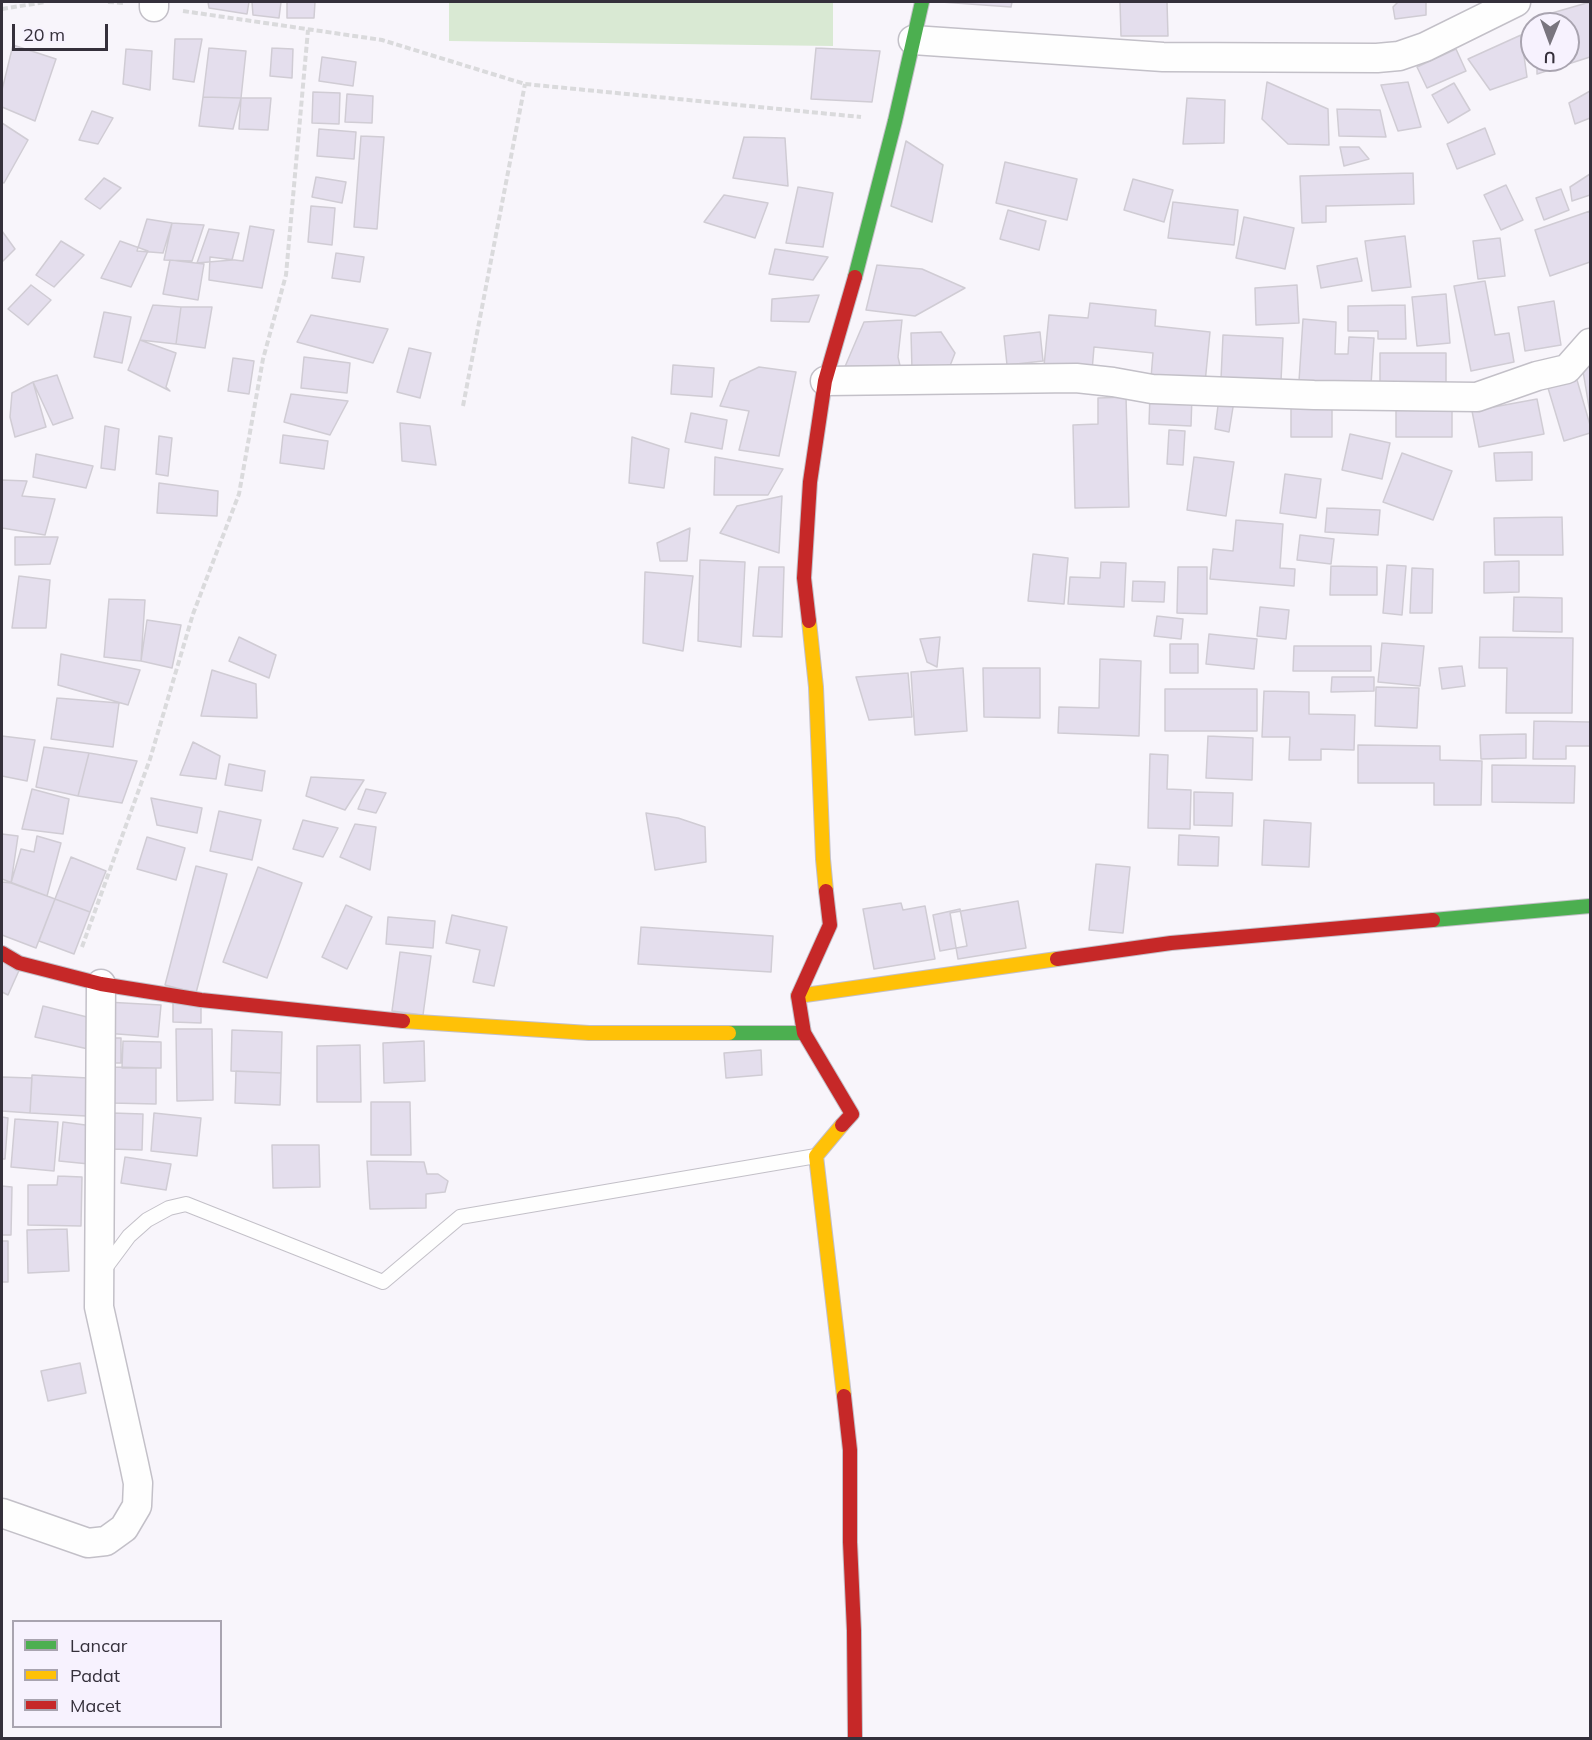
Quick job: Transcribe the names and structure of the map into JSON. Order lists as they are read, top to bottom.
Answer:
{
  "legend": ["Lancar", "Padat", "Macet"],
  "scale_bar": "20 m",
  "north": "bottom"
}
